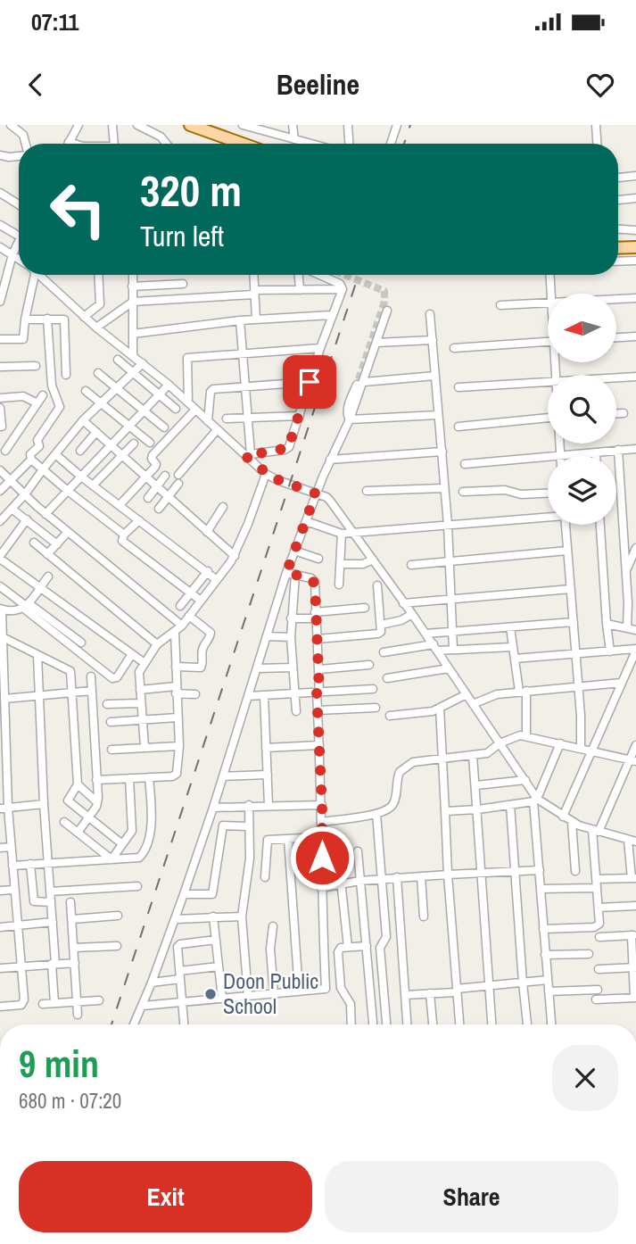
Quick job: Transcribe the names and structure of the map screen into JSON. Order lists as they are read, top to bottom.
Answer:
{
  "places": ["Doon Public School"],
  "north": "left",
  "page": {
    "status": "07:11",
    "header": "Beeline",
    "turn": ["320 m", "Turn left"],
    "heading": ["9 min", "680 m · 07:20"],
    "buttons": ["Exit", "Share"]
  }
}
